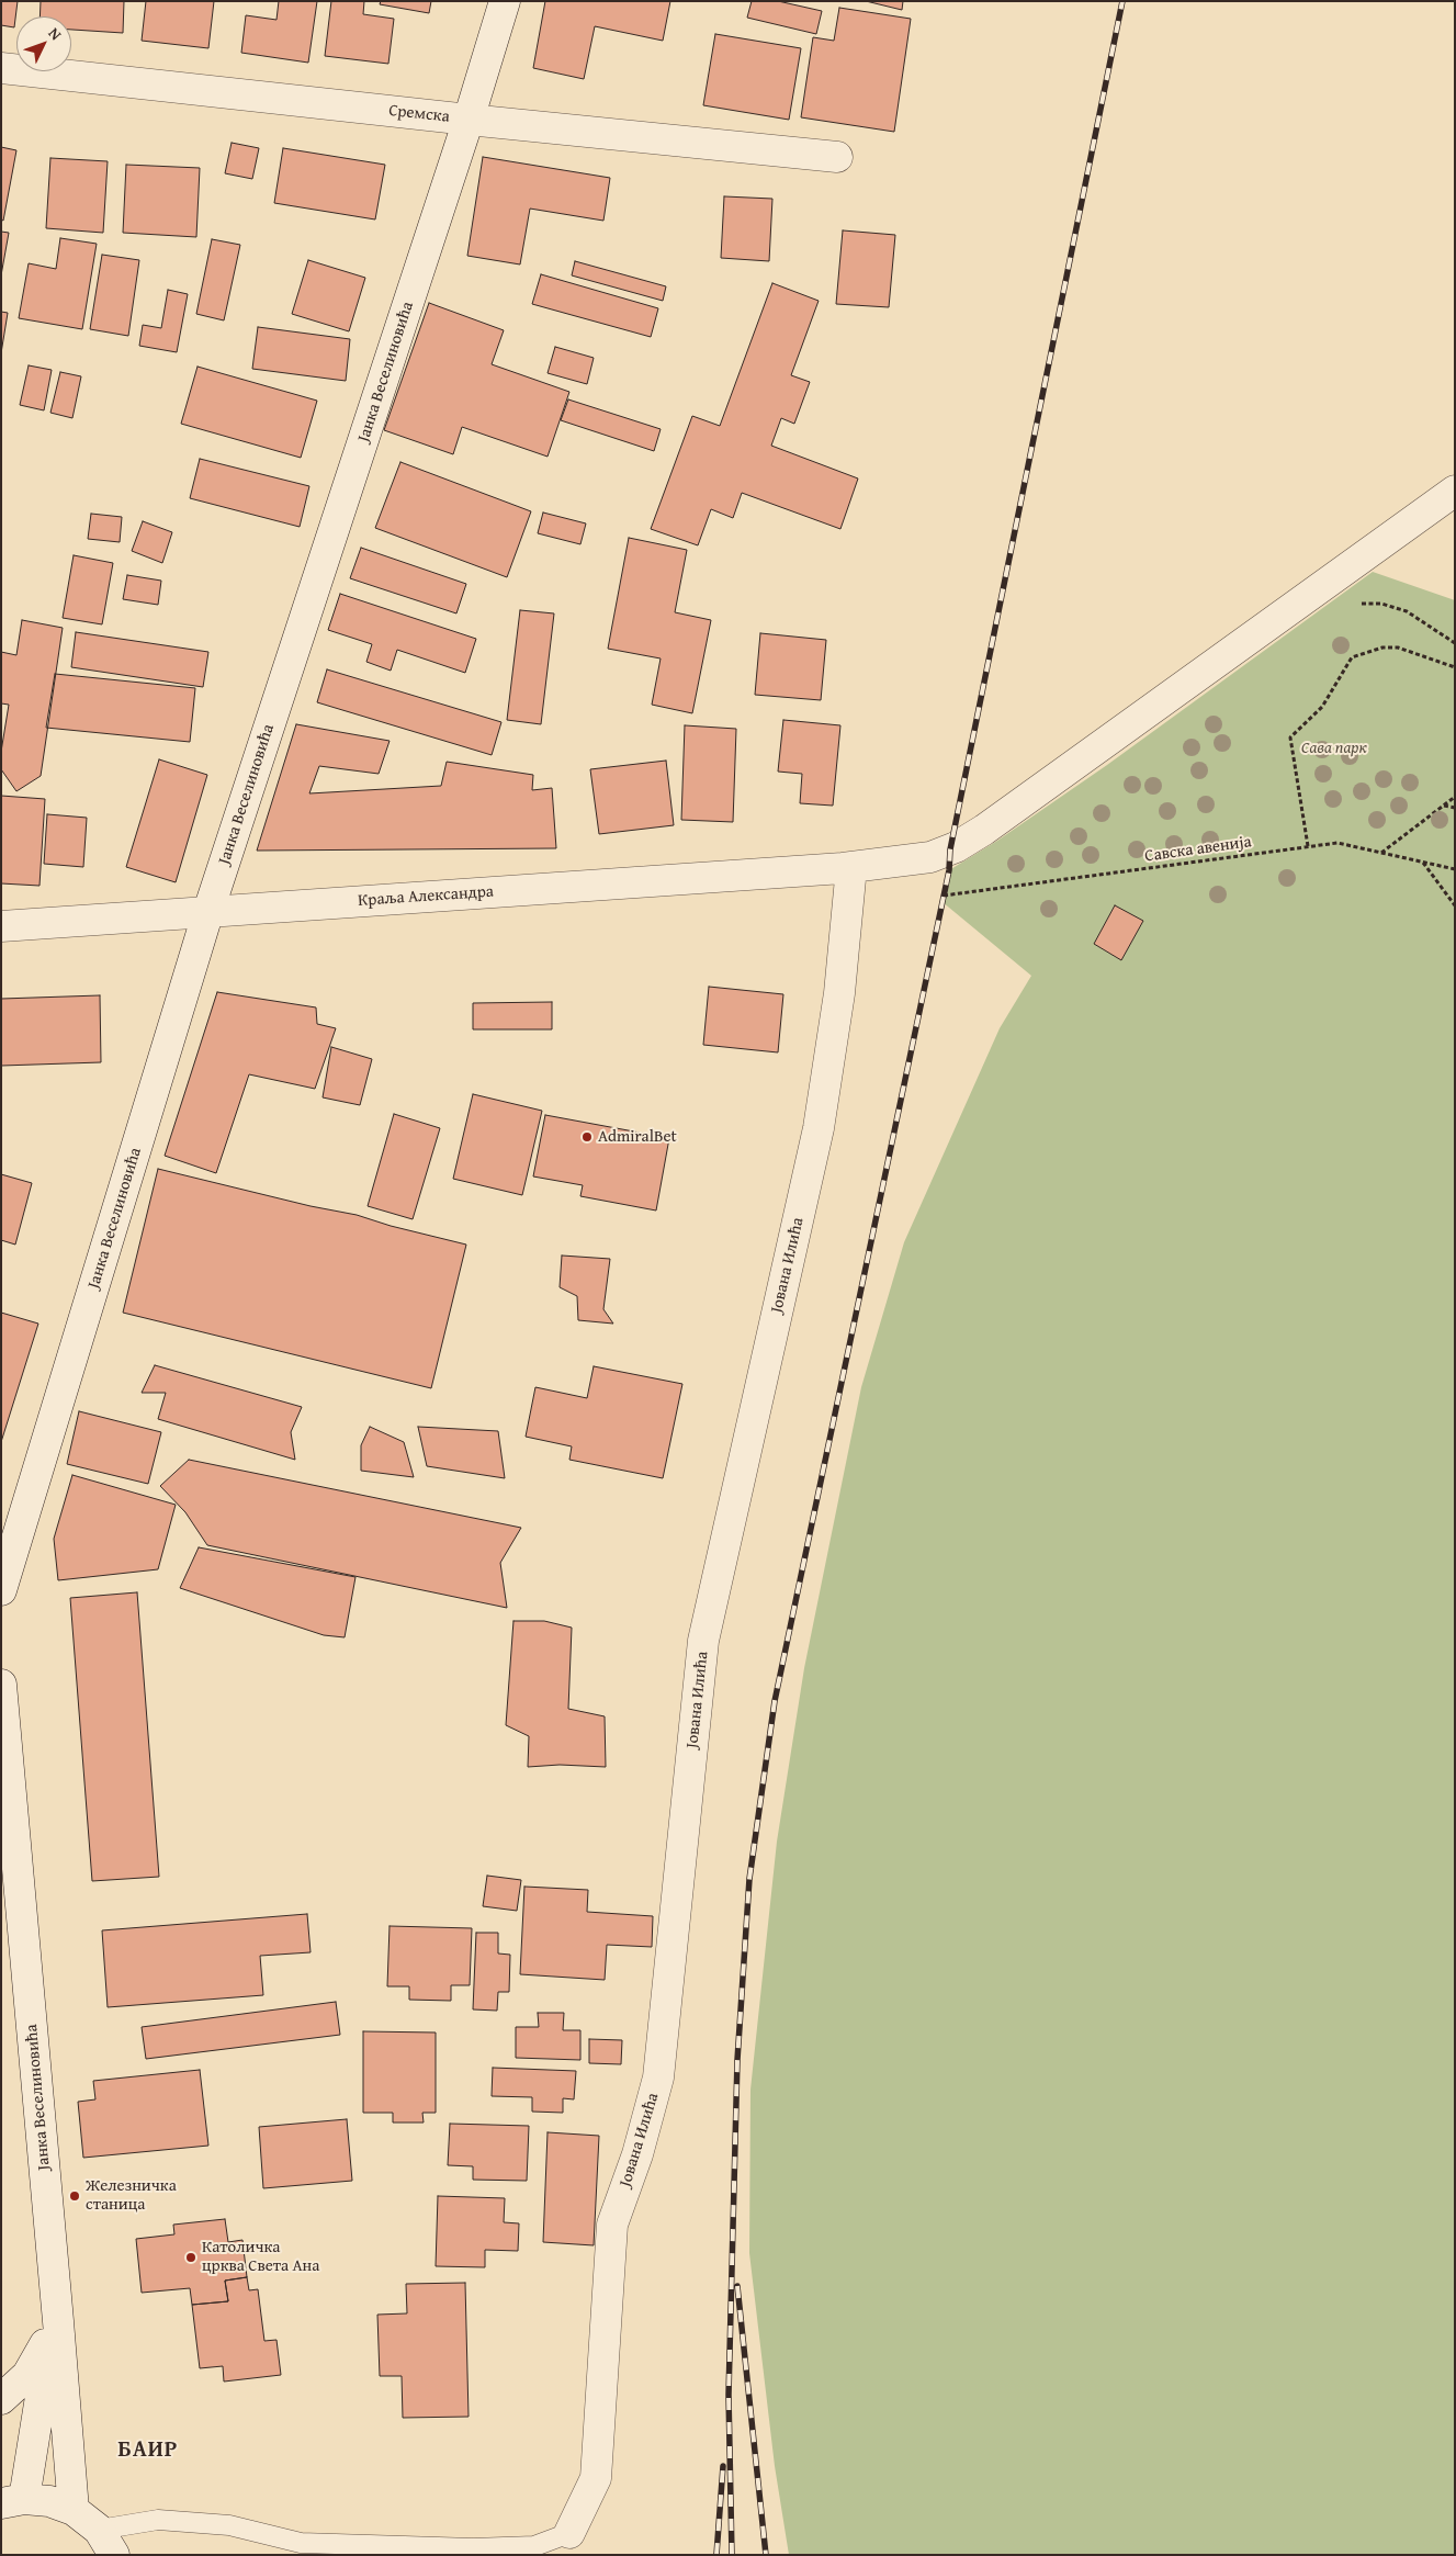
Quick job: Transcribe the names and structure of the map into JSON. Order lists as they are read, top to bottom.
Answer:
{
  "streets": {
    "street": [
      "Сремска",
      "Јанка Веселиновића",
      "Краља Александра",
      "Јована Илића"
    ],
    "path": ["Савска авенија"]
  },
  "crossings": [
    ["Сремска", "Јанка Веселиновића"],
    ["Јанка Веселиновића", "Краља Александра"],
    ["Краља Александра", "Јована Илића"]
  ],
  "districts": ["БАИР"],
  "parks": ["Сава парк"],
  "places": ["AdmiralBet", "Железничка станица", "Католичка црква Света Ана"],
  "north": "top right"
}
